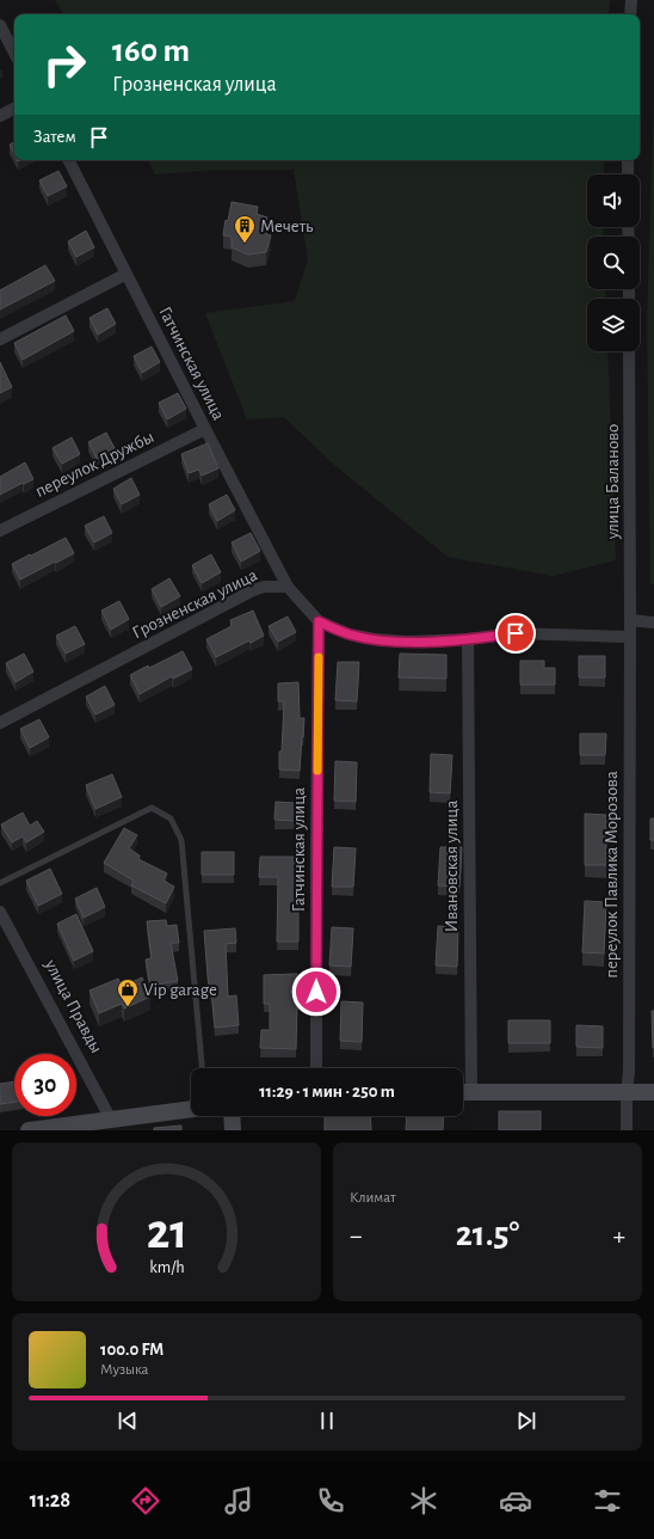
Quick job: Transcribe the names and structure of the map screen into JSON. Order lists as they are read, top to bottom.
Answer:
{
  "streets": {
    "street": [
      "Гатчинская улица",
      "переулок Дружбы",
      "улица Баланово",
      "Грозненская улица",
      "Ивановская улица",
      "переулок Павлика Морозова",
      "улица Правды"
    ]
  },
  "crossings": [
    ["Гатчинская улица", "переулок Дружбы"],
    ["Гатчинская улица", "Грозненская улица"],
    ["улица Баланово", "переулок Павлика Морозова"]
  ],
  "places": {
    "building": ["Мечеть"],
    "shop": ["Vip garage"]
  },
  "page": {
    "turn": ["160 m", "Грозненская улица"],
    "then": "Затем",
    "limit": "30",
    "trip": "11:29 · 1 мин · 250 m",
    "tile": "Климат",
    "heat": ["−", "21.5°", "+"],
    "song": ["100.0 FM", "Музыка"],
    "tabs": "11:28",
    "gauge": ["21", "km/h"]
  }
}
